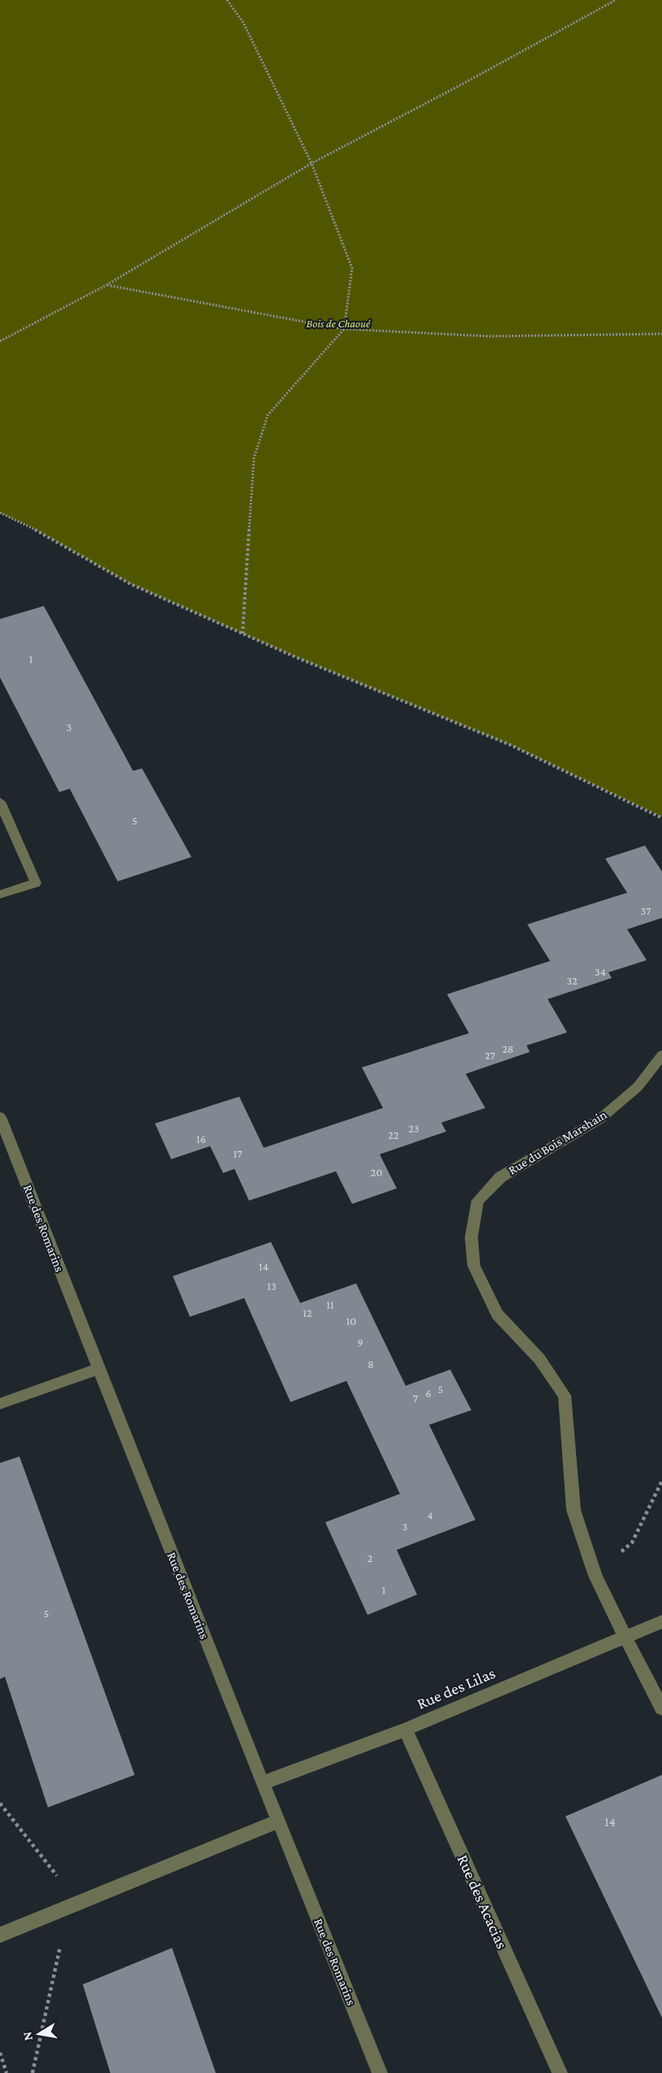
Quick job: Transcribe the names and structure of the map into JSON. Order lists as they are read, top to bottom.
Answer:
{
  "streets": {
    "street": [
      "Rue du Bois Marshain",
      "Rue des Romarins",
      "Rue des Lilas",
      "Rue des Acacias"
    ]
  },
  "crossings": [
    ["Rue du Bois Marshain", "Rue des Lilas"],
    ["Rue des Romarins", "Rue des Lilas"],
    ["Rue des Lilas", "Rue des Acacias"]
  ],
  "parks": ["Bois de Chaoué"],
  "house_numbers": [
    "1",
    "3",
    "5",
    "37",
    "34",
    "32",
    "28",
    "27",
    "23",
    "22",
    "16",
    "17",
    "20",
    "14",
    "13",
    "11",
    "12",
    "10",
    "9",
    "8",
    "5",
    "6",
    "7",
    "4",
    "3",
    "2",
    "1",
    "5",
    "14"
  ],
  "north": "left"
}
